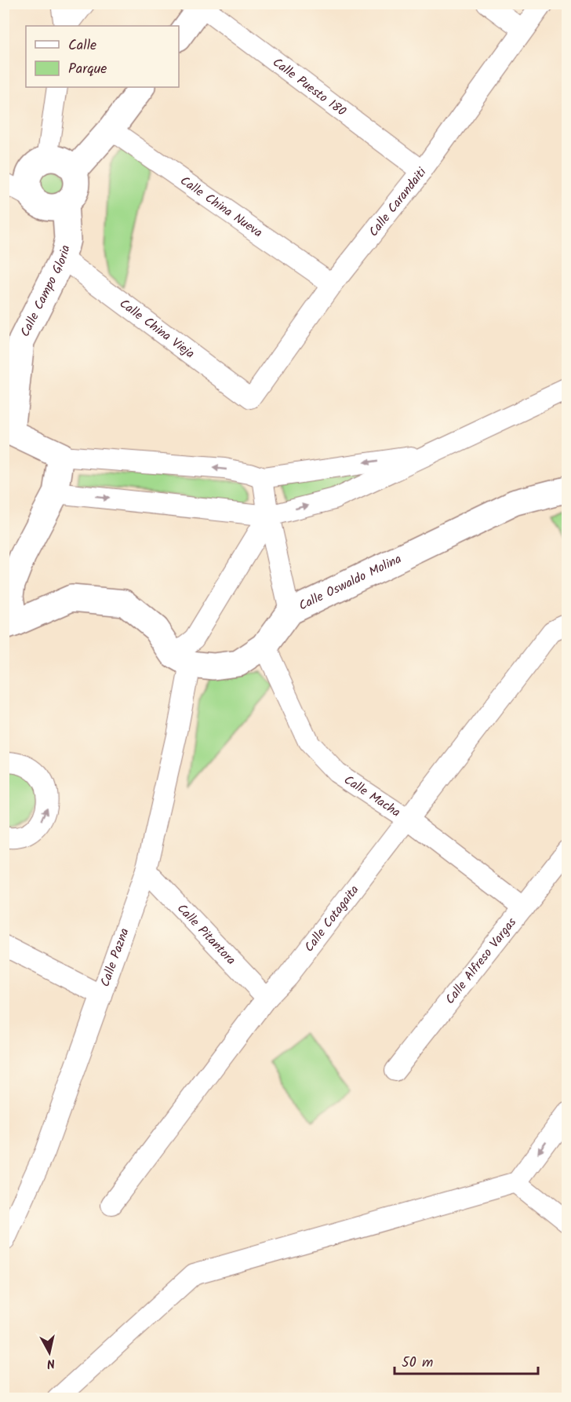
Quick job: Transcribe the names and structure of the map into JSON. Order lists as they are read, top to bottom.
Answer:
{
  "streets": {
    "main road": ["Calle Campo Gloria", "Calle Oswaldo Molina"],
    "street": [
      "Calle Puesto 180",
      "Calle Carandaiti",
      "Calle China Nueva",
      "Calle China Vieja",
      "Calle Macha",
      "Calle Cotagaita",
      "Calle Pitantora",
      "Calle Pazna",
      "Calle Alfreso Vargas"
    ]
  },
  "crossings": [
    ["Calle Puesto 180", "Calle Carandaiti"],
    ["Calle Carandaiti", "Calle China Nueva"],
    ["Calle Carandaiti", "Calle China Vieja"],
    ["Calle Campo Gloria", "Calle China Vieja"],
    ["Calle Oswaldo Molina", "Calle Macha"],
    ["Calle Oswaldo Molina", "Calle Pazna"],
    ["Calle Macha", "Calle Cotagaita"],
    ["Calle Macha", "Calle Alfreso Vargas"],
    ["Calle Cotagaita", "Calle Pitantora"],
    ["Calle Pitantora", "Calle Pazna"]
  ],
  "legend": ["Calle", "Parque"],
  "scale_bar": "50 m",
  "north": "bottom"
}
